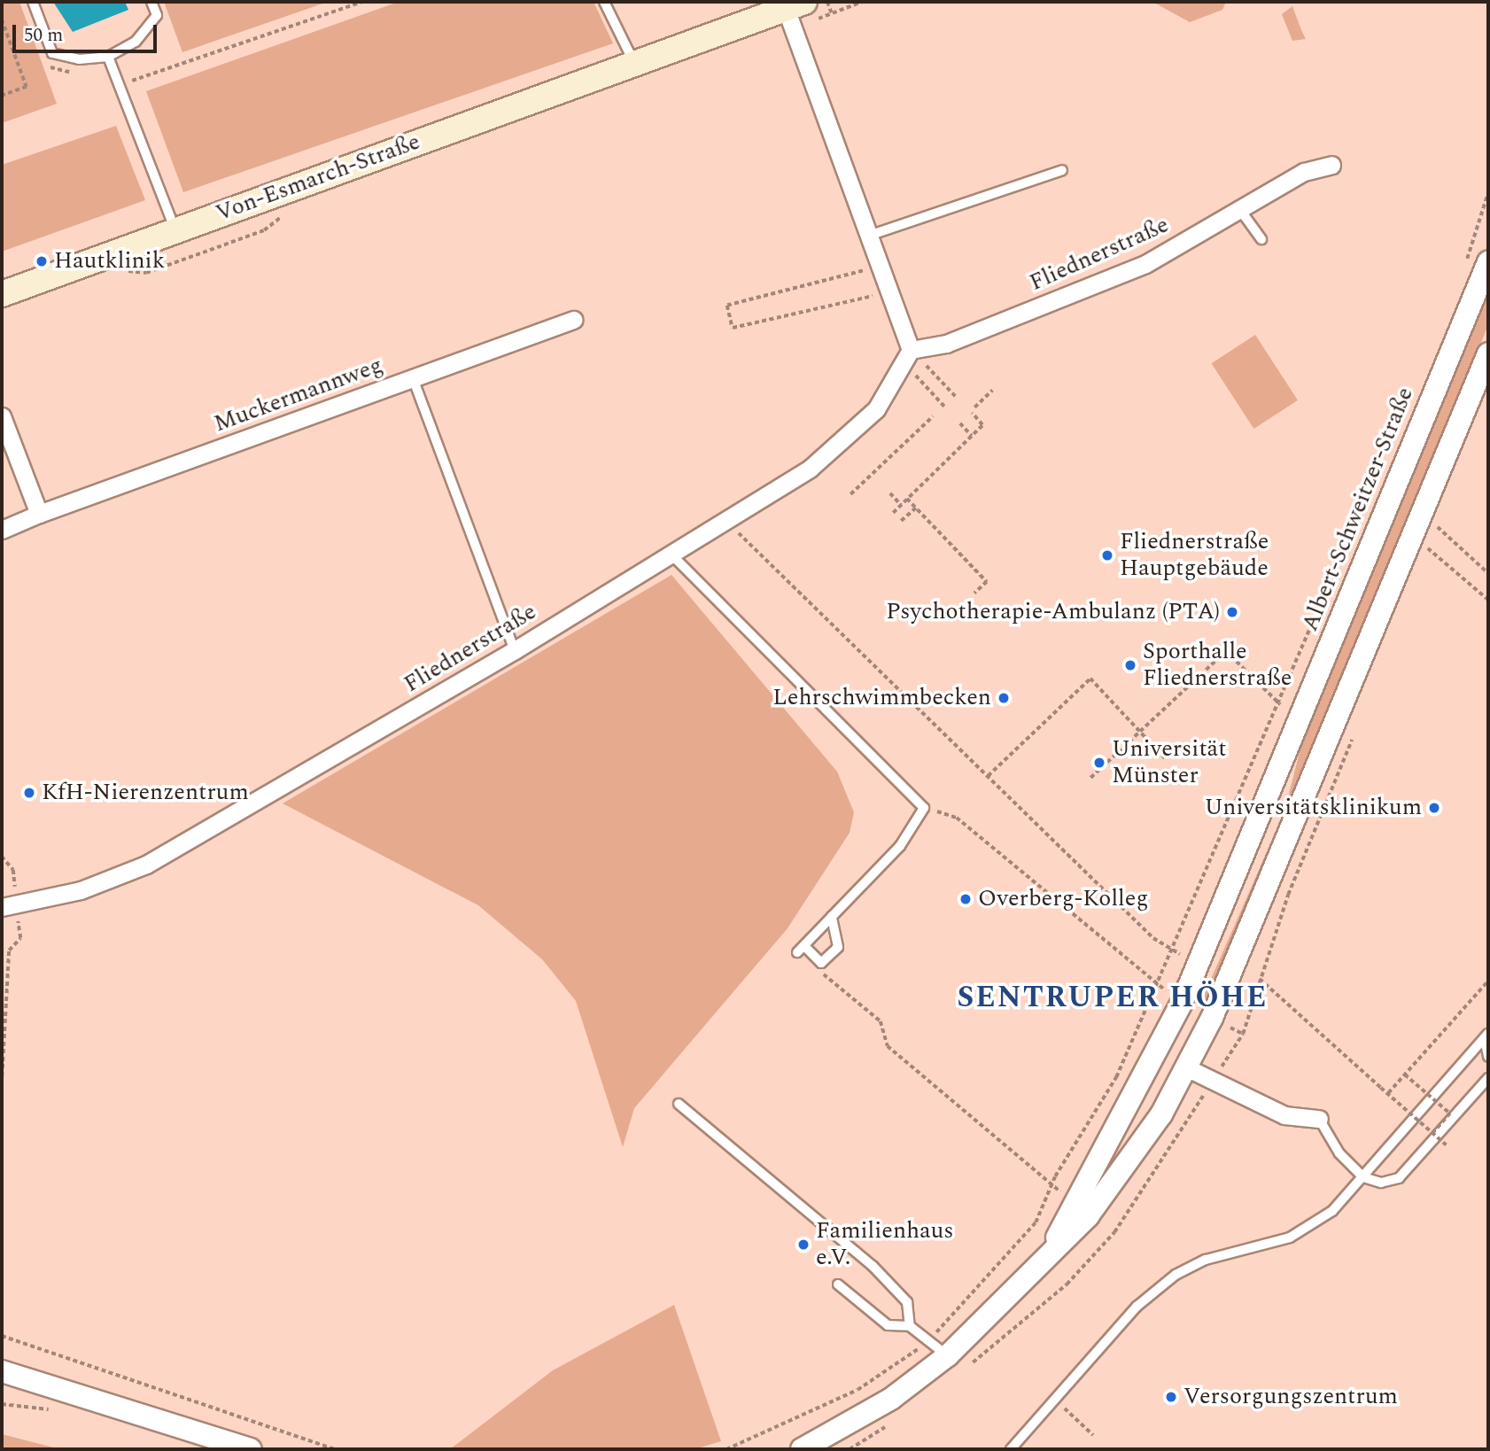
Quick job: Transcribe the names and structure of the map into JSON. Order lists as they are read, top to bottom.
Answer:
{
  "streets": {
    "main road": ["Von-Esmarch-Straße"],
    "street": ["Fliednerstraße", "Muckermannweg", "Albert-Schweitzer-Straße"]
  },
  "districts": ["SENTRUPER HÖHE"],
  "places": [
    "Hautklinik",
    "Fliednerstraße Hauptgebäude",
    "Psychotherapie-Ambulanz (PTA)",
    "Sporthalle Fliednerstraße",
    "Lehrschwimmbecken",
    "Universität Münster",
    "KfH-Nierenzentrum",
    "Universitätsklinikum",
    "Overberg-Kolleg",
    "Familienhaus e.V.",
    "Versorgungszentrum"
  ],
  "scale_bar": "50 m"
}
